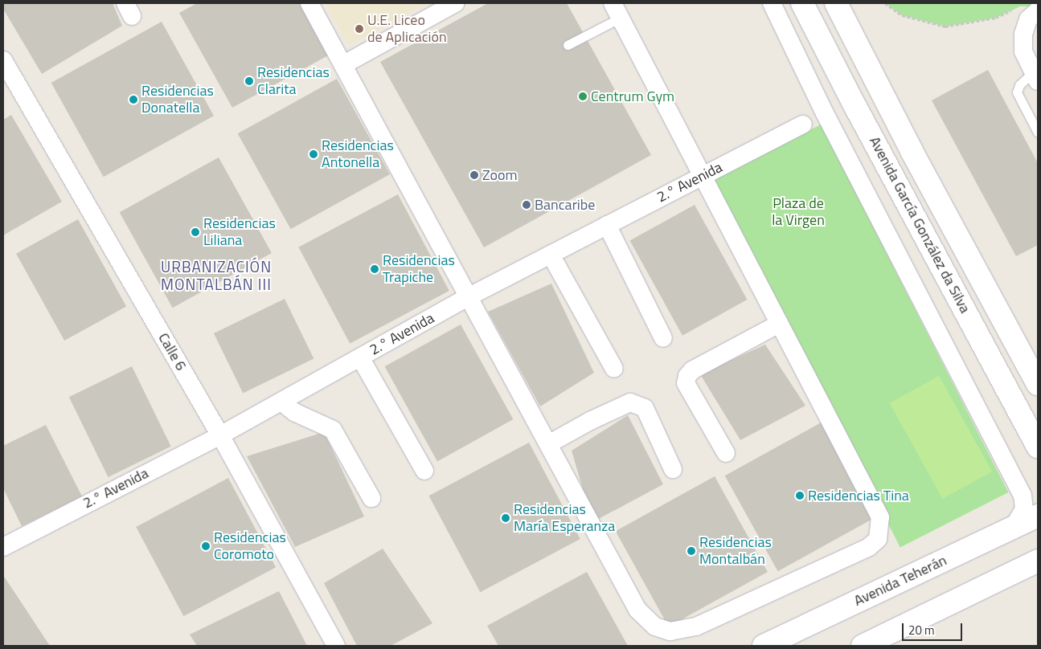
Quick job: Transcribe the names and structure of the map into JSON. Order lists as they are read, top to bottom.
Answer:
{
  "streets": {
    "main road": ["Avenida García González da Silva", "Avenida Teherán"],
    "street": ["2.° Avenida", "Calle 6"]
  },
  "crossings": [
    ["2.° Avenida", "Calle 6"]
  ],
  "districts": ["URBANIZACIÓN MONTALBÁN III"],
  "parks": ["Plaza de la Virgen"],
  "places": [
    "U.E. Liceo de Aplicación",
    "Residencias Clarita",
    "Centrum Gym",
    "Residencias Donatella",
    "Residencias Antonella",
    "Zoom",
    "Bancaribe",
    "Residencias Liliana",
    "Residencias Trapiche",
    "Residencias Tina",
    "Residencias María Esperanza",
    "Residencias Coromoto",
    "Residencias Montalbán"
  ],
  "scale_bar": "20 m"
}
